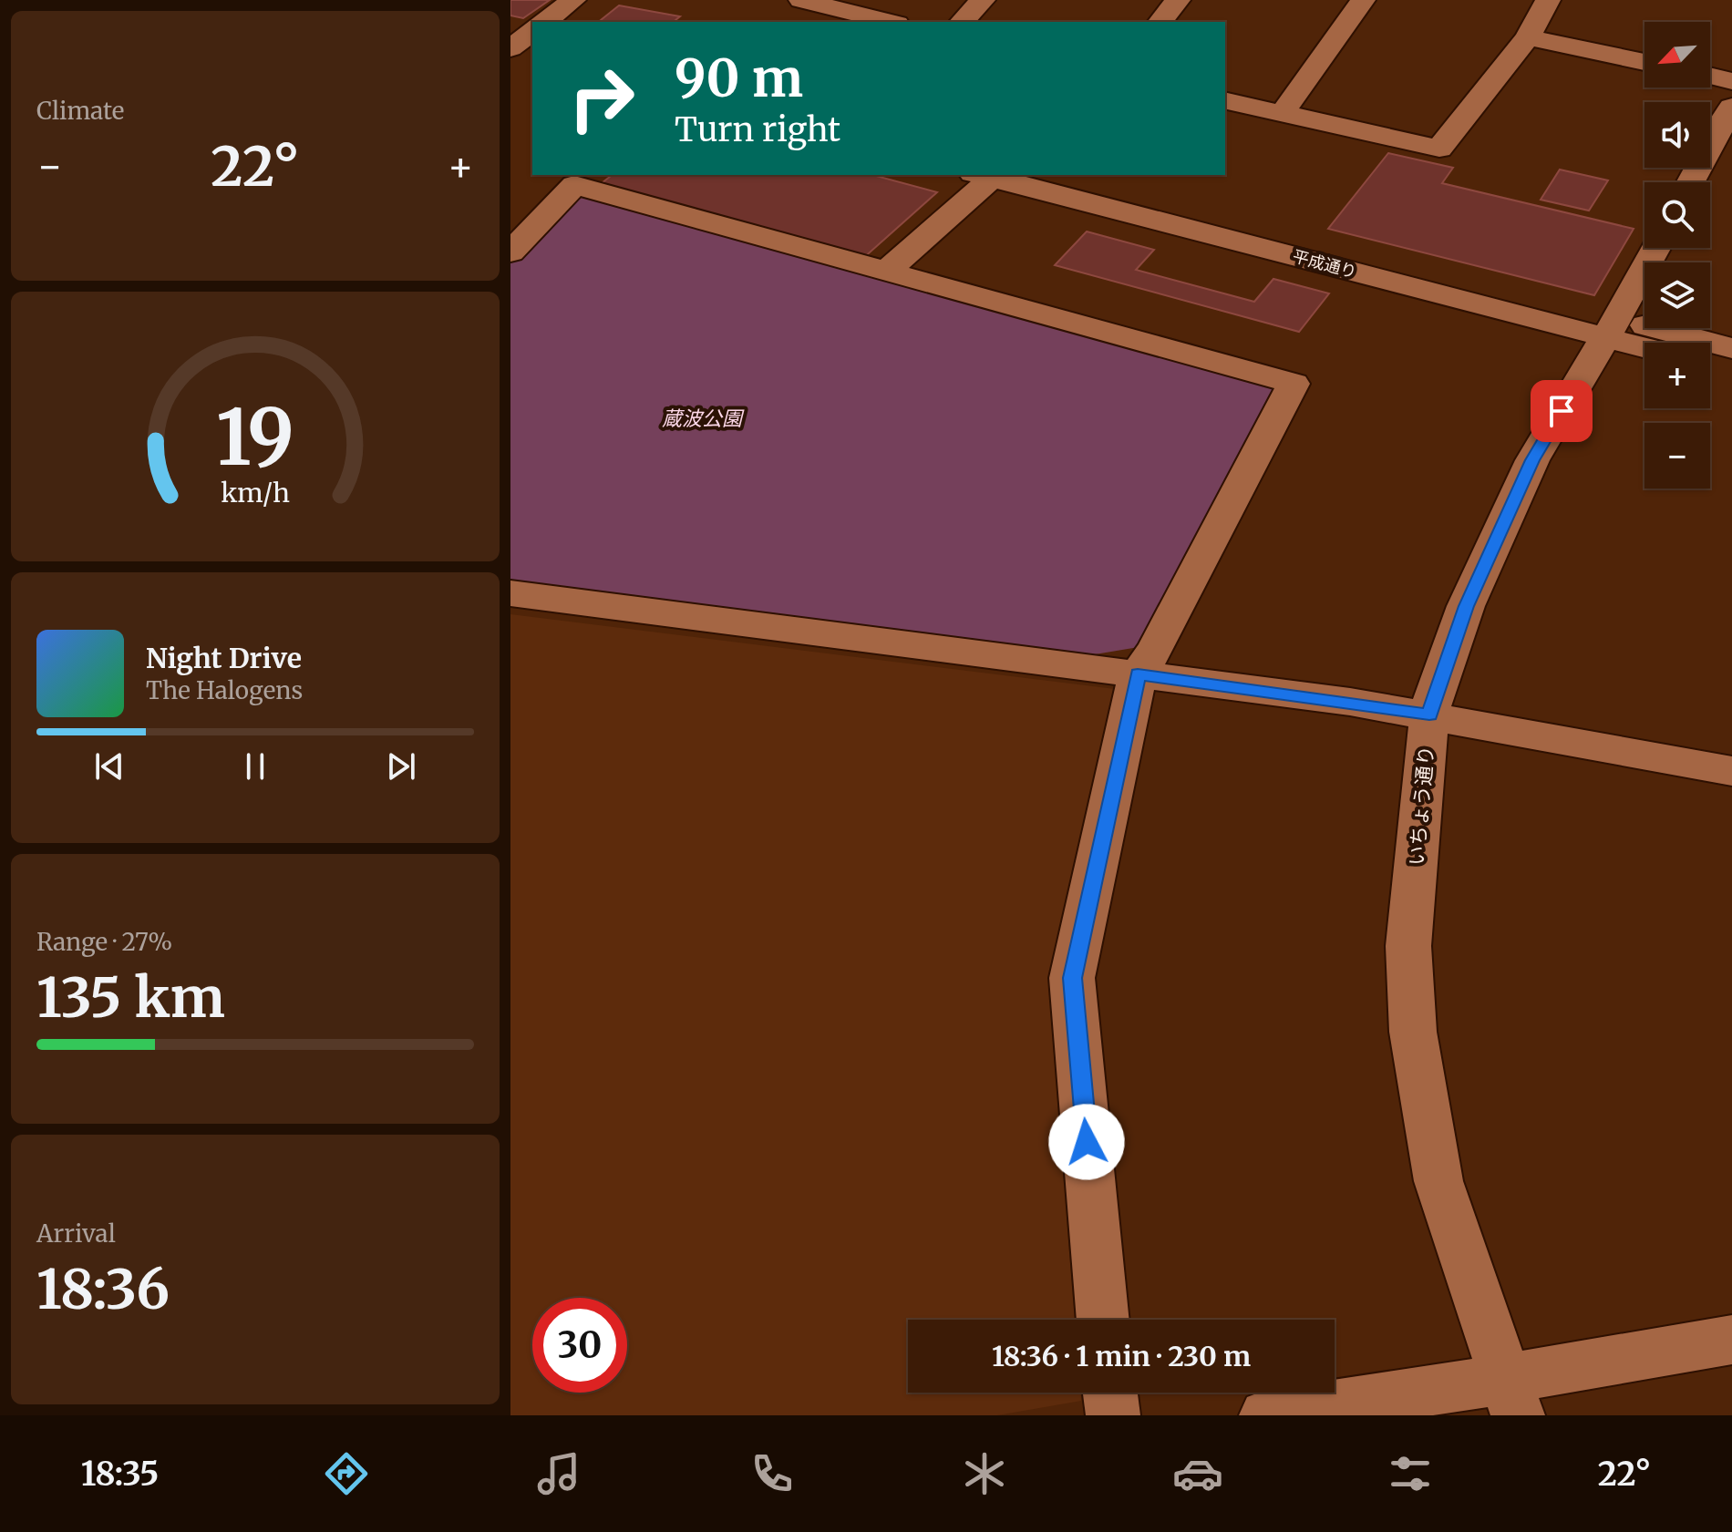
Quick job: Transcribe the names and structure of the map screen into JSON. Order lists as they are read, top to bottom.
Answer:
{
  "streets": {
    "street": ["平成通り", "いちょう通り"]
  },
  "crossings": [
    ["平成通り", "いちょう通り"]
  ],
  "parks": ["蔵波公園"],
  "north": "bottom left",
  "page": {
    "tile": [
      "Climate",
      ["Range · 27%", "135 km"],
      ["Arrival", "18:36"]
    ],
    "map_buttons": ["+", "−"],
    "turn": ["90 m", "Turn right"],
    "heat": ["−", "22°", "+"],
    "song": ["Night Drive", "The Halogens"],
    "limit": "30",
    "trip": "18:36 · 1 min · 230 m",
    "tabs": ["18:35", "22°"],
    "gauge": ["19", "km/h"]
  }
}
